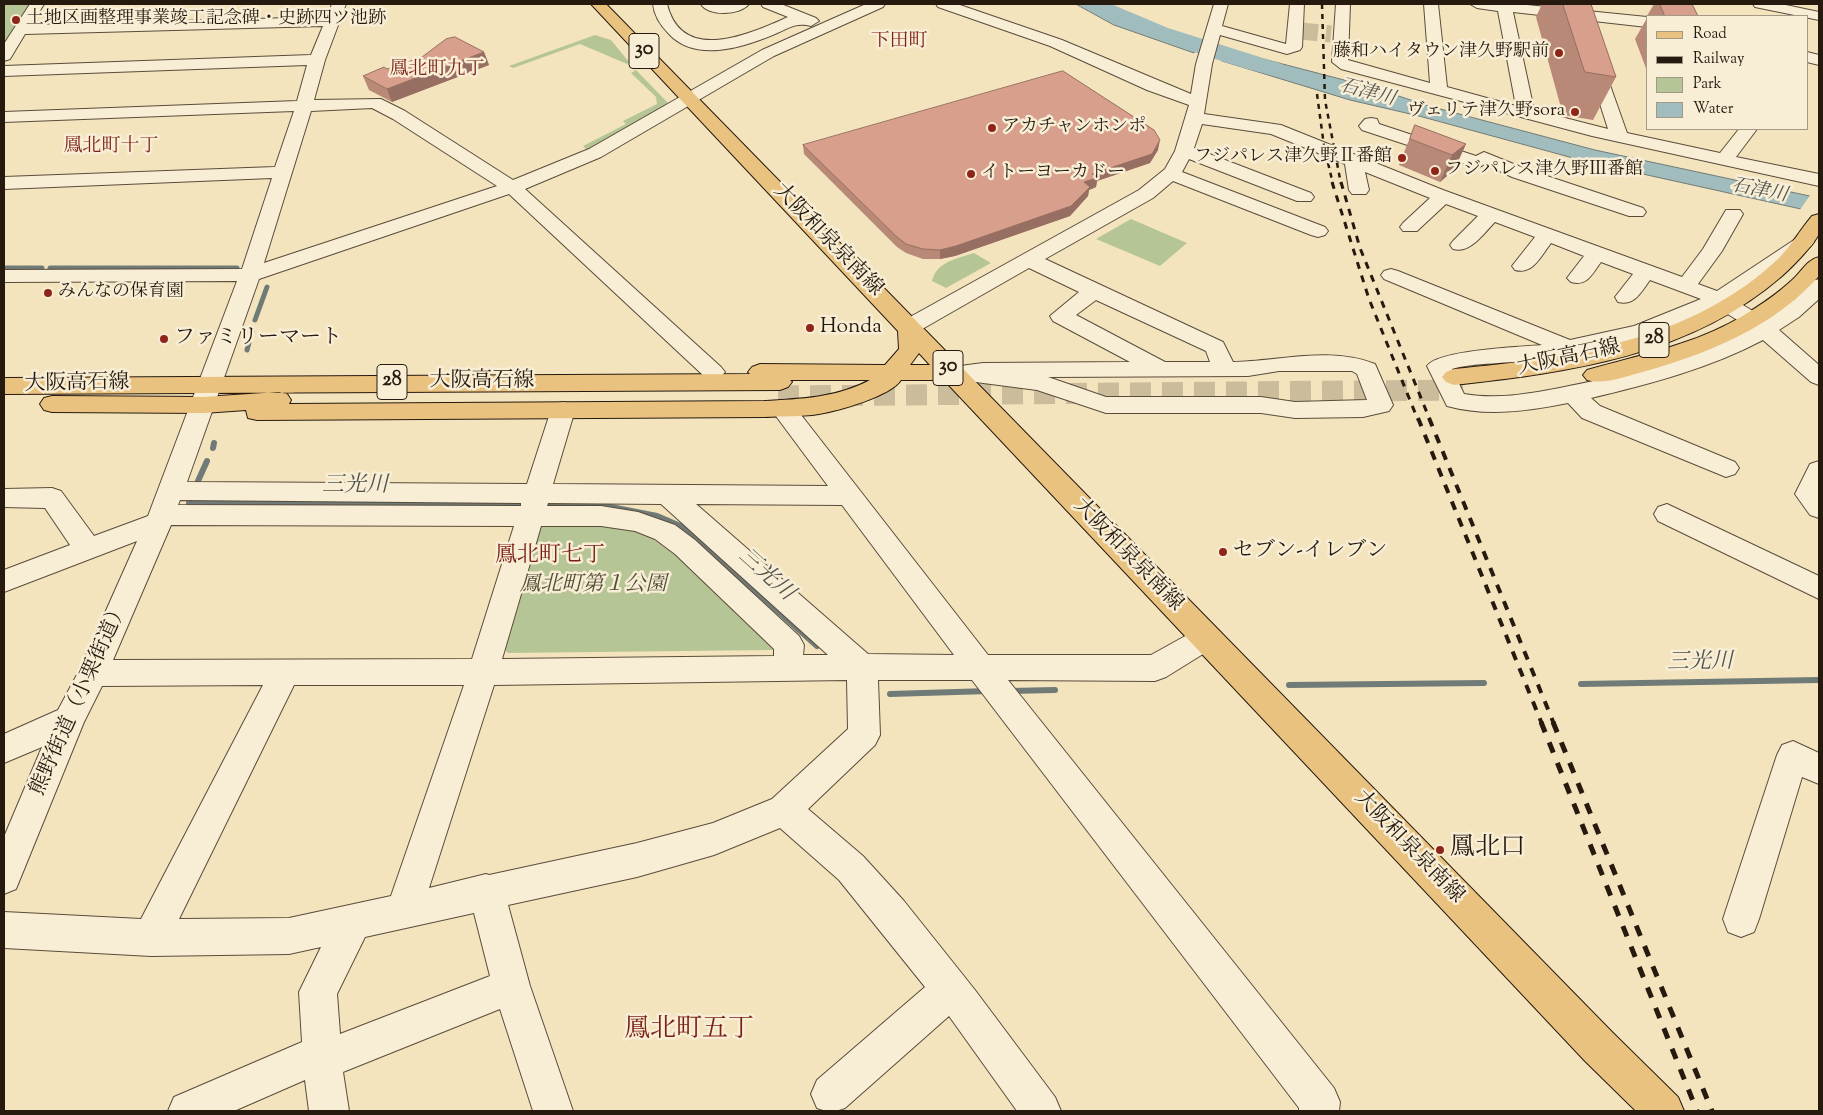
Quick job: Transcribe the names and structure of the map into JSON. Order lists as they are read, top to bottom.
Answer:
{
  "streets": {
    "main road": [
      "30",
      "大阪和泉泉南線",
      "28",
      "大阪高石線"
    ],
    "street": ["熊野街道（小栗街道）"]
  },
  "crossings": [
    ["大阪高石線", "熊野街道（小栗街道）"]
  ],
  "districts": [
    "下田町",
    "鳳北町九丁",
    "鳳北町十丁",
    "鳳北町七丁",
    "鳳北町五丁"
  ],
  "water": ["石津川", "三光川"],
  "parks": ["鳳北町第１公園"],
  "places": [
    "土地区画整理事業竣工記念碑・史跡四ツ池跡",
    "藤和ハイタウン津久野駅前",
    "ヴェリテ津久野sora",
    "アカチャンホンポ",
    "フジパレス津久野Ⅱ番館",
    "フジパレス津久野Ⅲ番館",
    "イトーヨーカドー",
    "みんなの保育園",
    "Honda",
    "ファミリーマート",
    "セブン-イレブン",
    "鳳北口"
  ],
  "legend": [
    "Road",
    "Railway",
    "Park",
    "Water"
  ]
}
